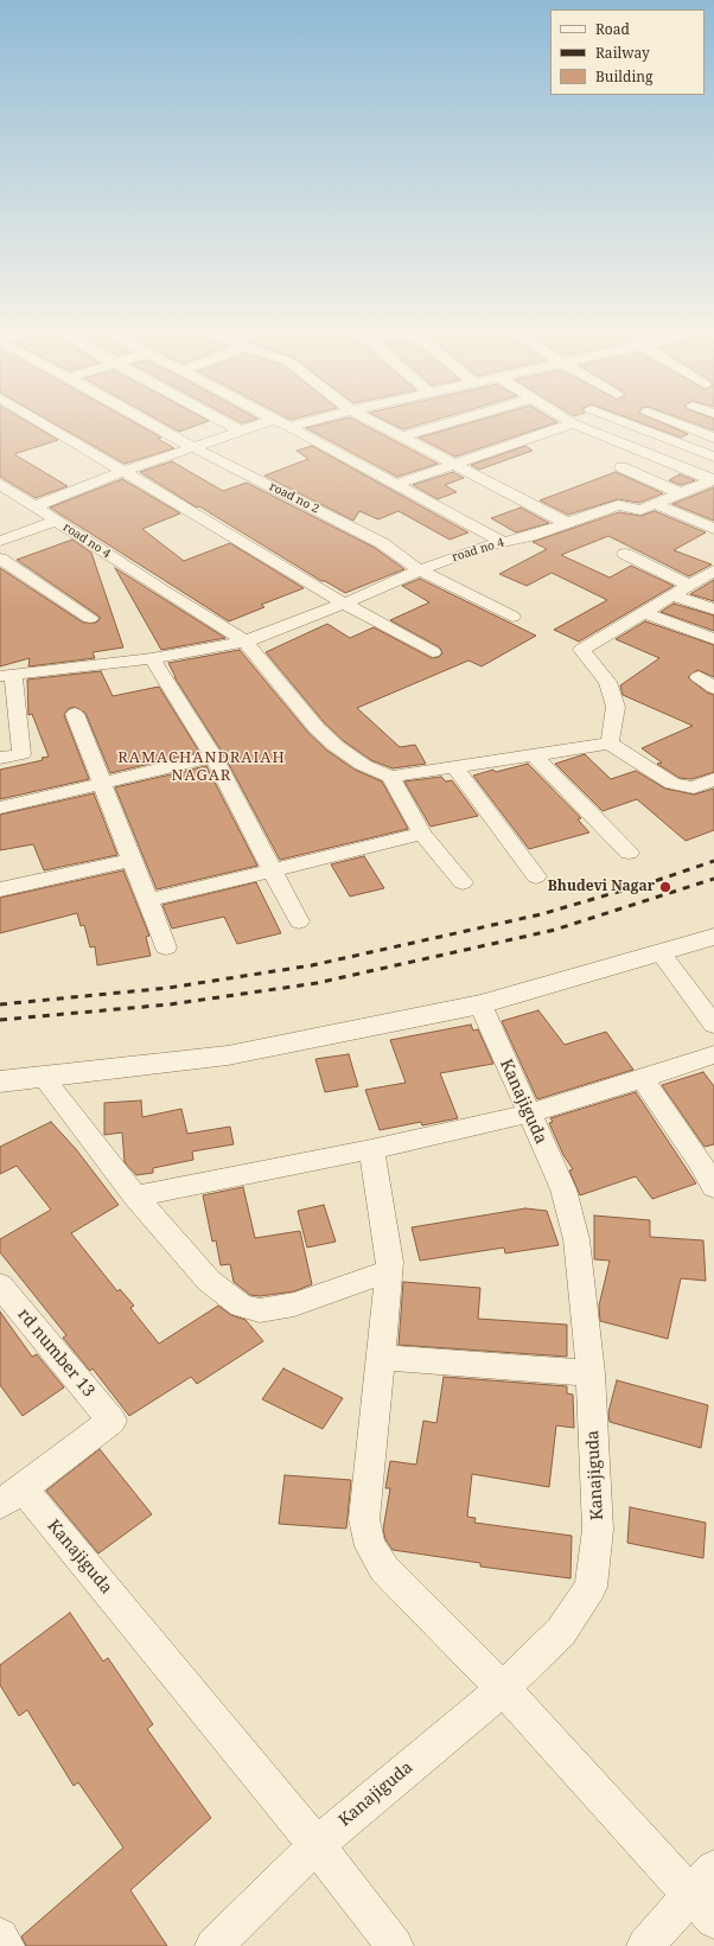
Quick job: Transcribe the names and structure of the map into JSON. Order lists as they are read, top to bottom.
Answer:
{
  "streets": {
    "street": [
      "road no 2",
      "road no 4",
      "Kanajiguda",
      "rd number 13"
    ]
  },
  "crossings": [
    ["road no 2", "road no 4"],
    ["Kanajiguda", "rd number 13"]
  ],
  "districts": ["RAMACHANDRAIAH NAGAR"],
  "places": ["Bhudevi Nagar"],
  "legend": ["Road", "Railway", "Building"]
}
